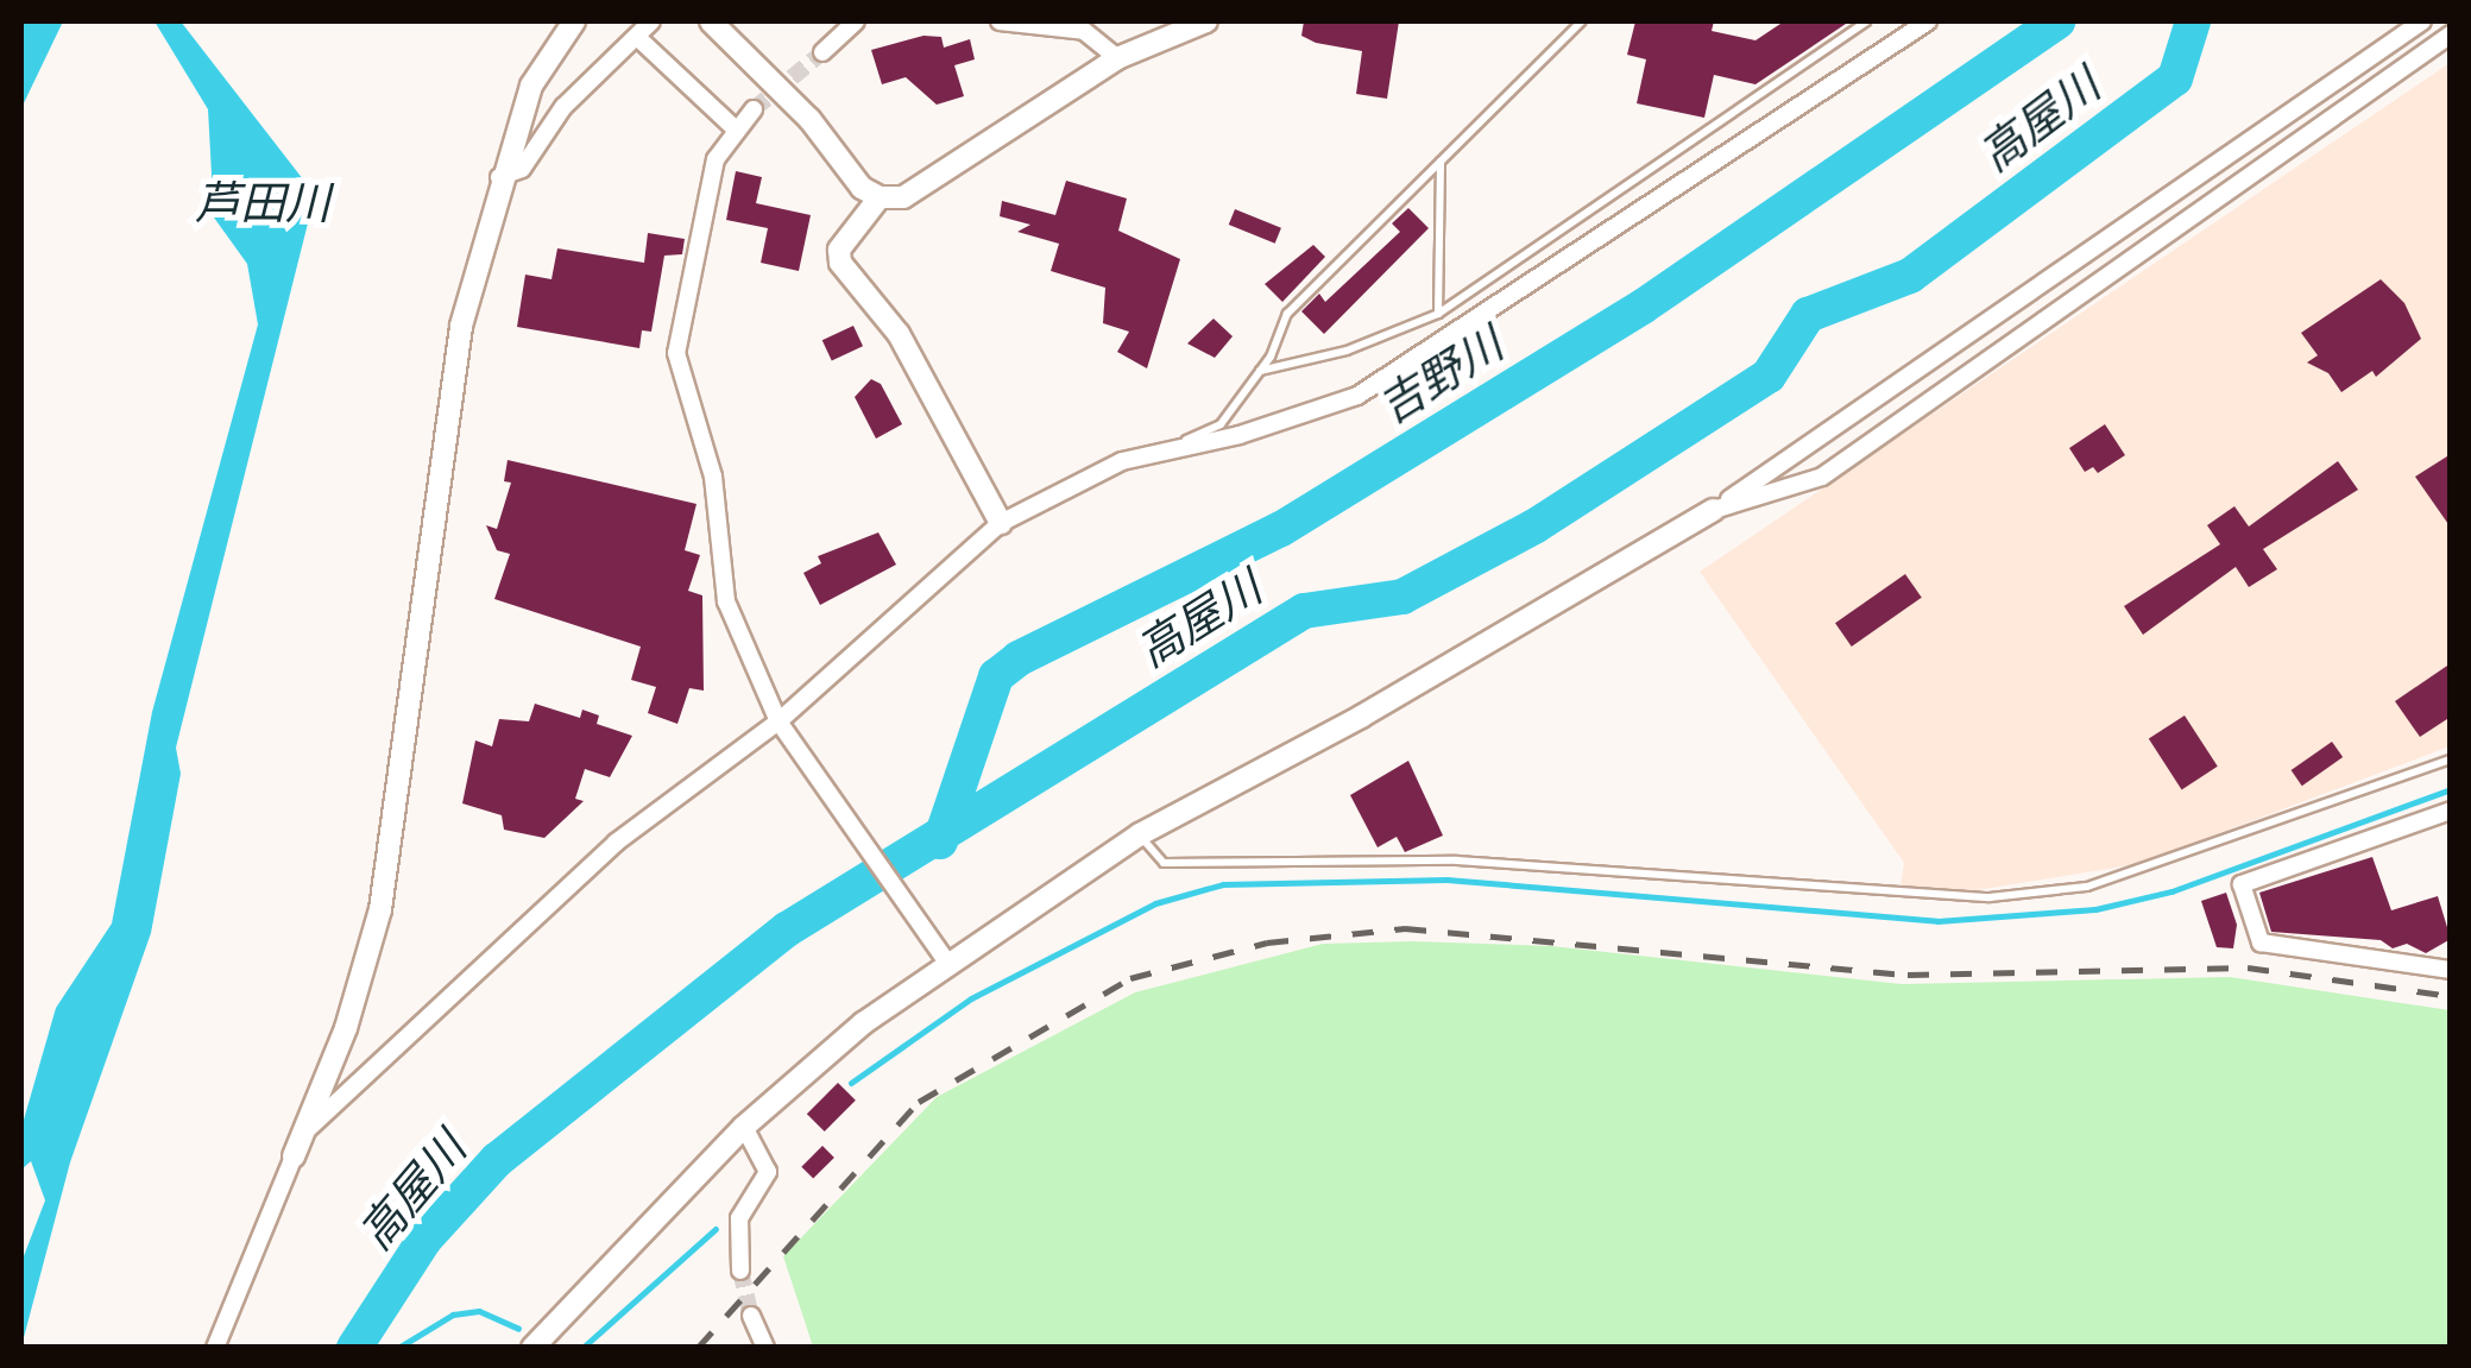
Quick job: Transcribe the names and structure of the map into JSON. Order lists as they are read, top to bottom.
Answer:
{
  "water": ["高屋川", "芦田川", "吉野川"]
}
